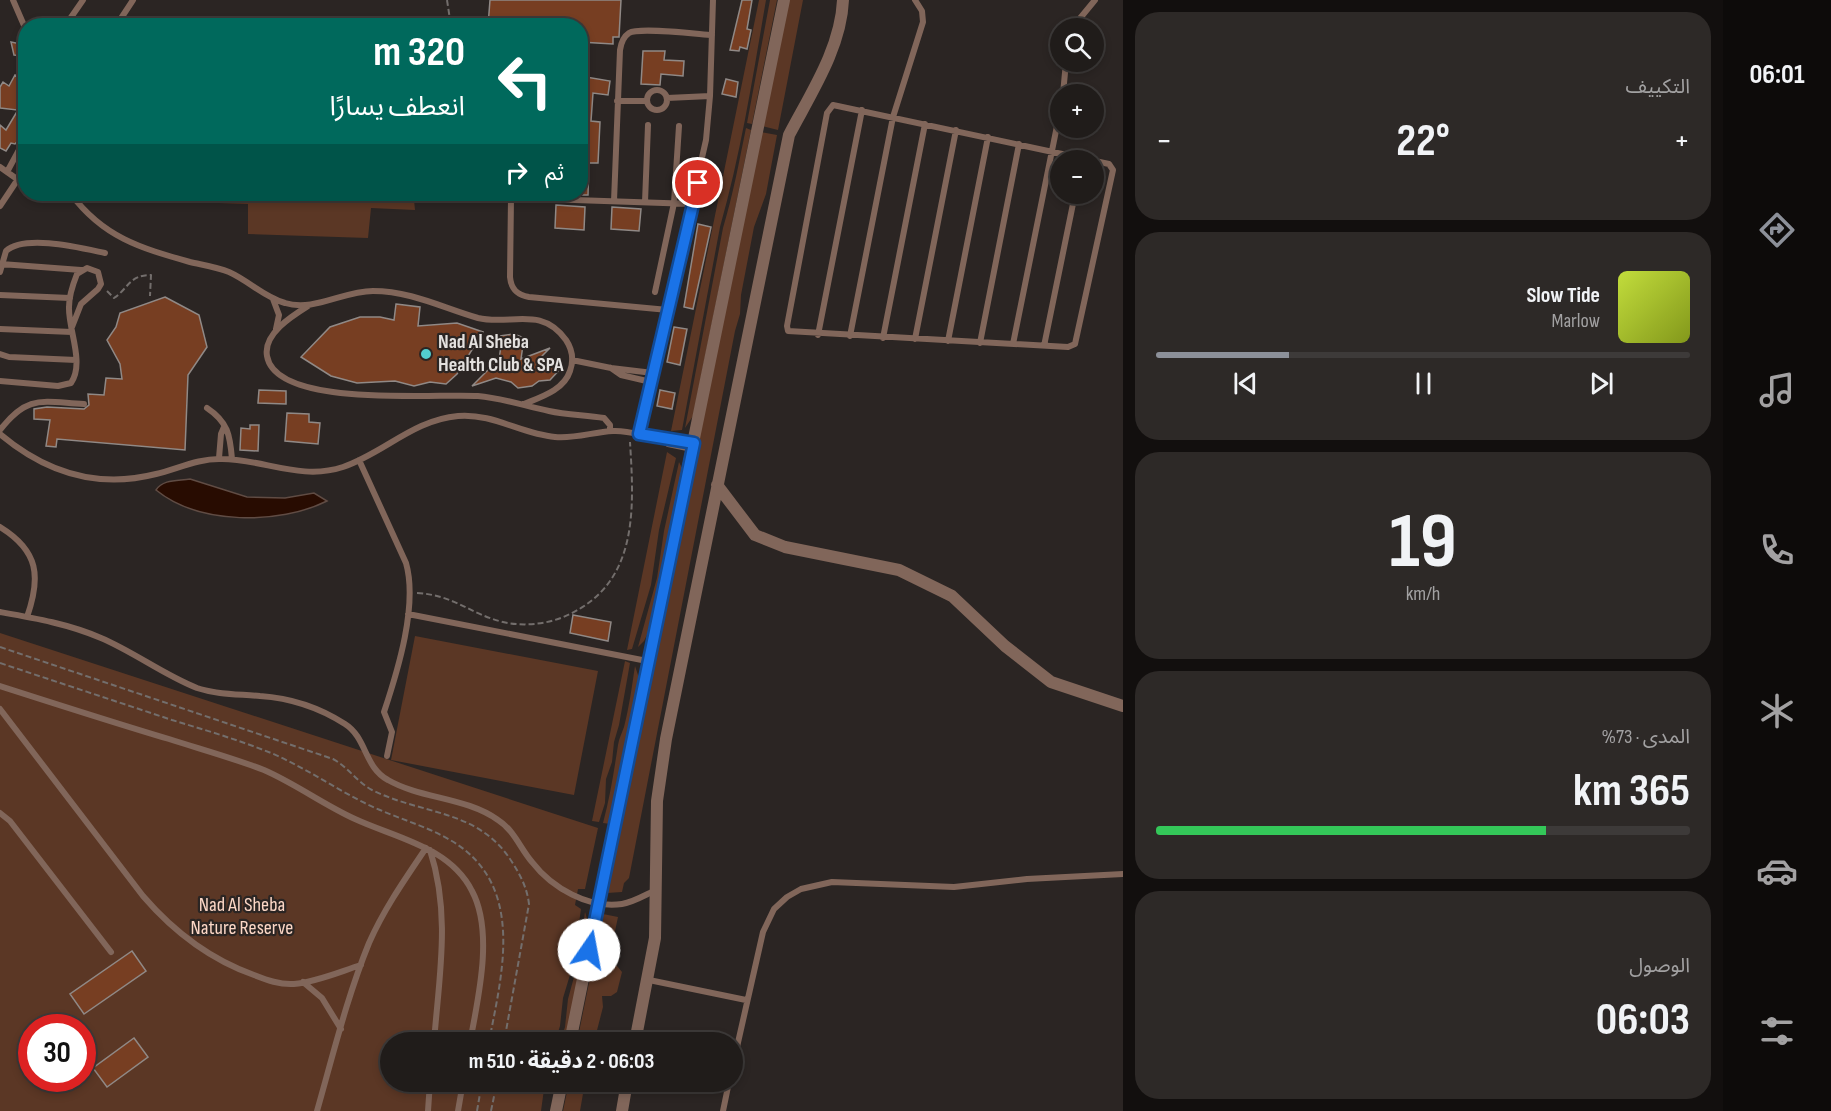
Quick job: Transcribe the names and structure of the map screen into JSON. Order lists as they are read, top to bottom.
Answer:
{
  "parks": ["Nad Al Sheba Nature Reserve"],
  "places": ["Nad Al Sheba Health Club & SPA"],
  "page": {
    "tabs": "06:01",
    "tile": [
      "التكييف",
      ["19", "km/h"],
      ["المدى · 73%", "365 km"],
      ["الوصول", "06:03"]
    ],
    "map_buttons": ["+", "−"],
    "turn": ["320 m", "انعطف يسارًا"],
    "heat": ["−", "22°", "+"],
    "then": "ثم",
    "song": ["Slow Tide", "Marlow"],
    "limit": "30",
    "trip": "06:03 · 2 دقيقة · 510 m"
  }
}
